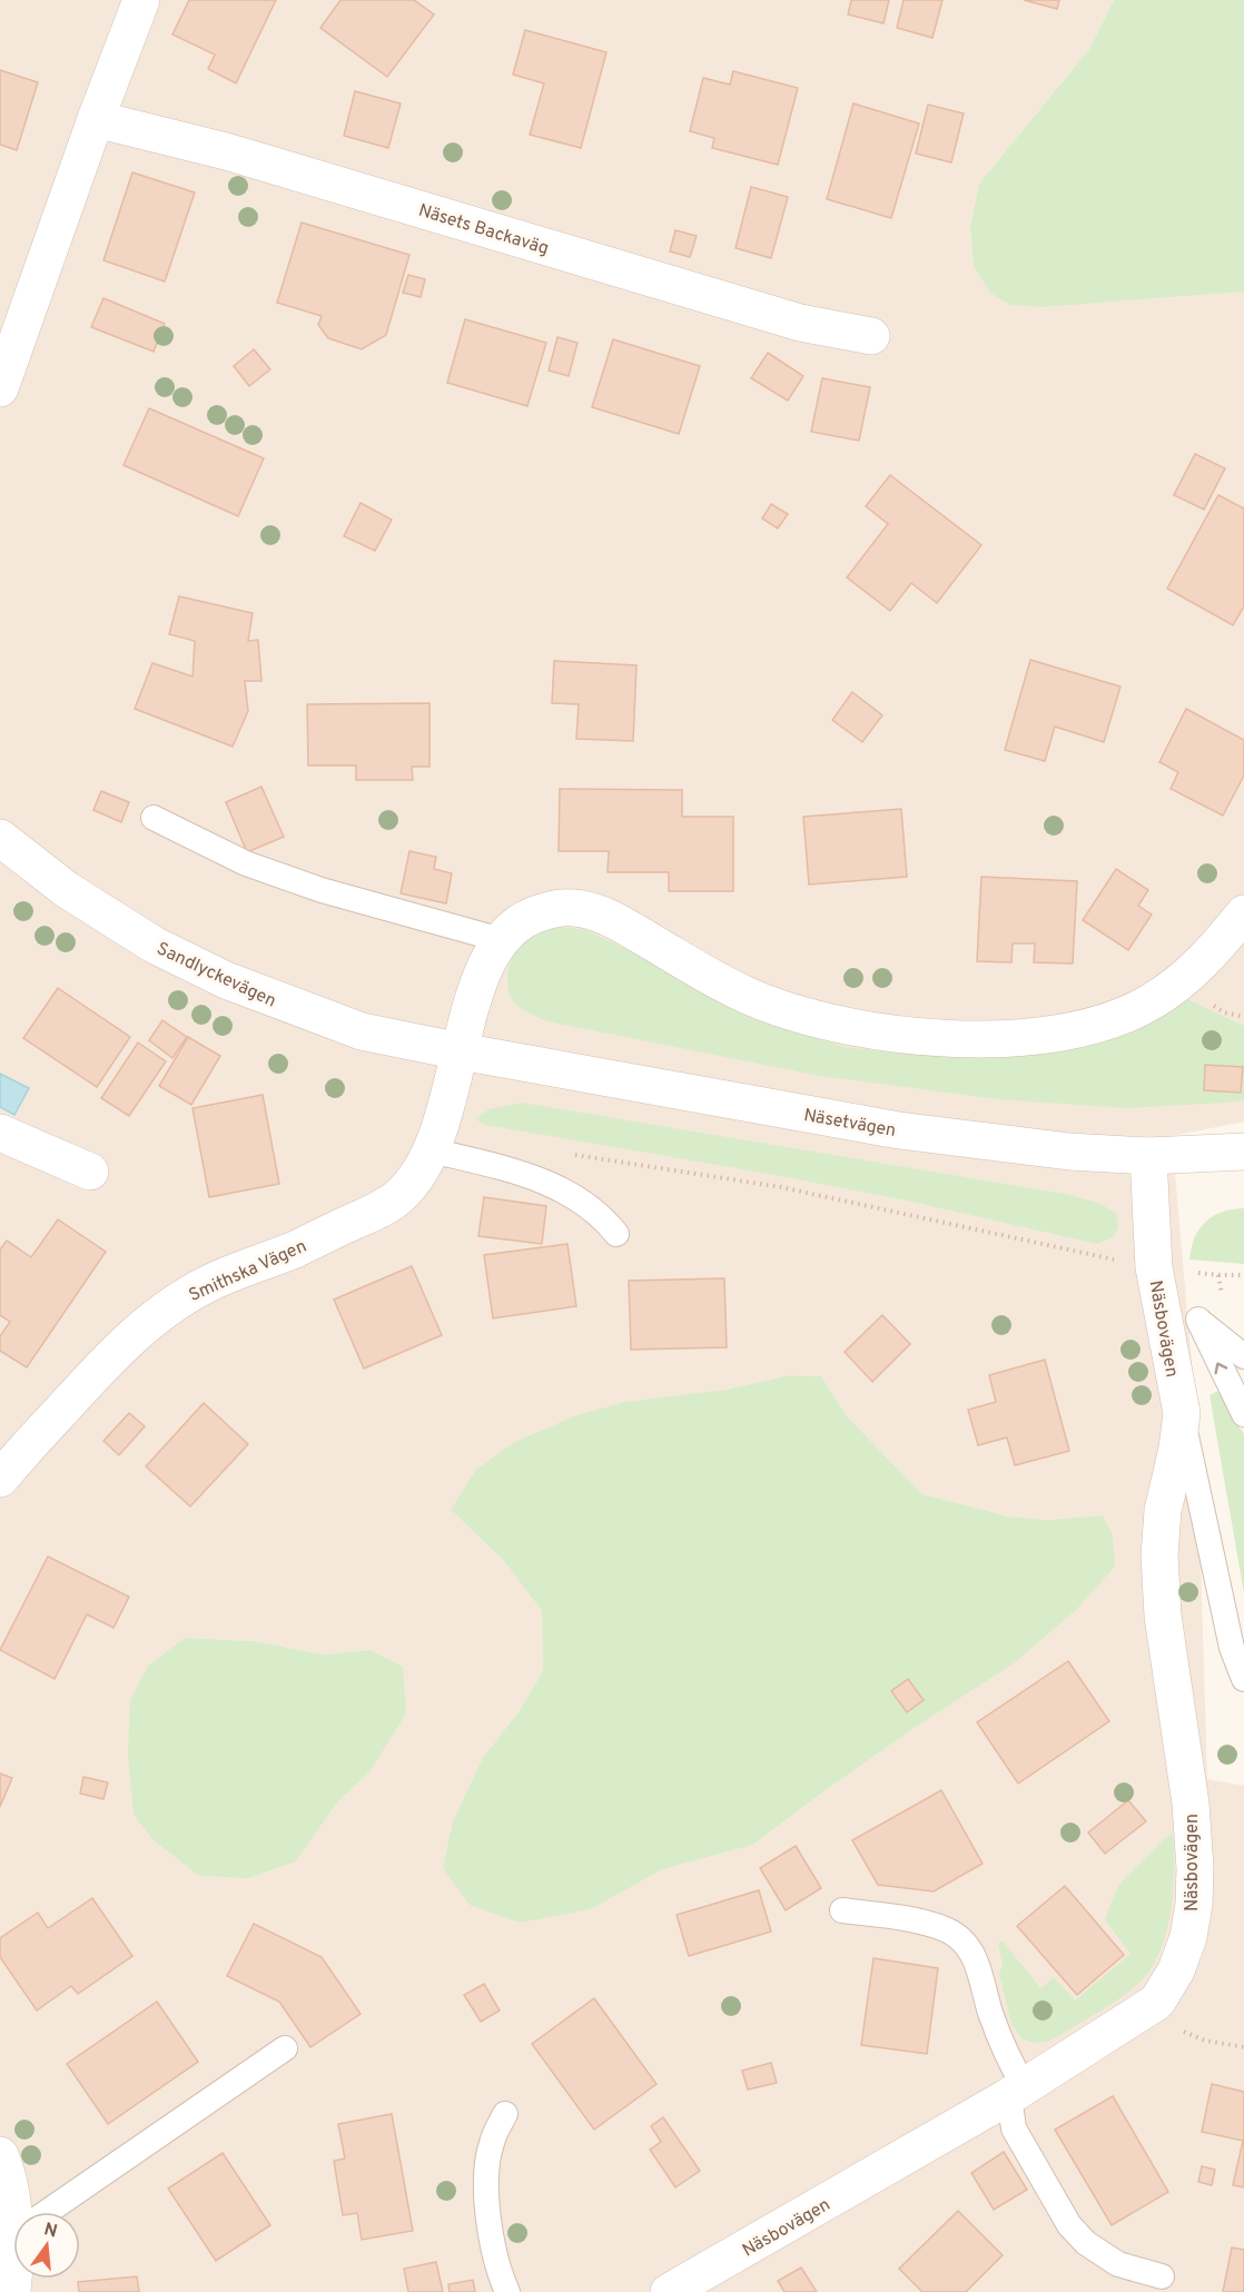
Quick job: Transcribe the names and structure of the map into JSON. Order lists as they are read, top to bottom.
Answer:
{
  "streets": {
    "street": [
      "Näsets Backaväg",
      "Sandlyckevägen",
      "Näsetvägen",
      "Smithska Vägen",
      "Näsbovägen"
    ]
  },
  "crossings": [
    ["Sandlyckevägen", "Näsetvägen"],
    ["Sandlyckevägen", "Smithska Vägen"],
    ["Näsetvägen", "Smithska Vägen"],
    ["Näsetvägen", "Näsbovägen"]
  ],
  "north": "top"
}
